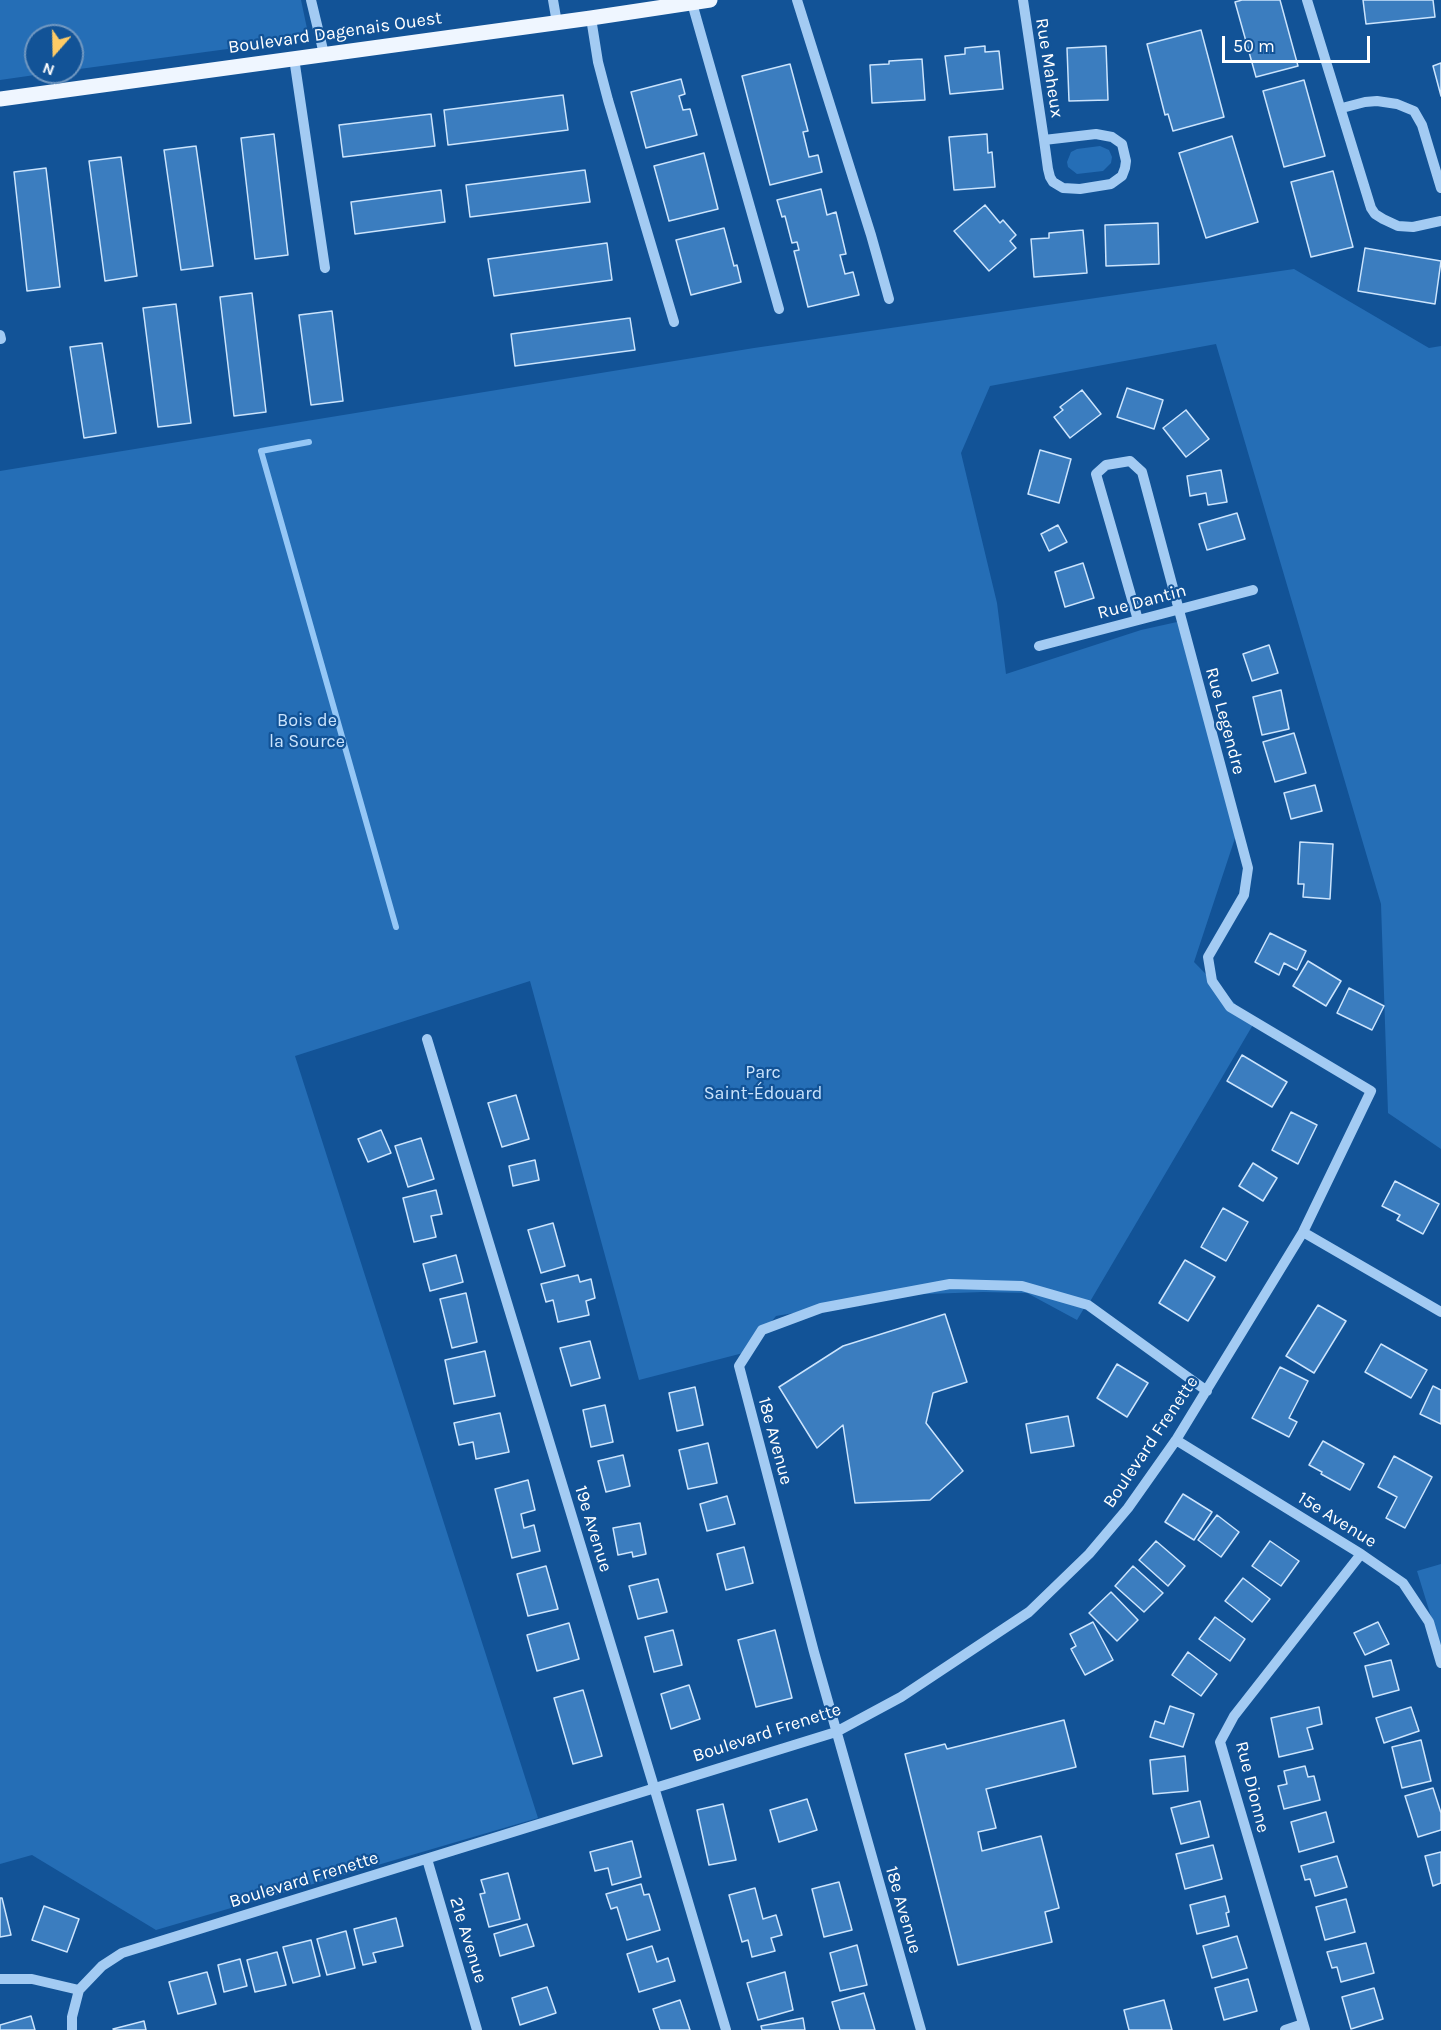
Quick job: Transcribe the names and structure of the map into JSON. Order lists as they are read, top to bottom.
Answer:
{
  "streets": {
    "main road": ["Boulevard Dagenais Ouest"],
    "street": [
      "Rue Maheux",
      "Rue Dantin",
      "Rue Legendre",
      "18e Avenue",
      "Boulevard Frenette",
      "15e Avenue",
      "19e Avenue",
      "Rue Dionne",
      "21e Avenue"
    ]
  },
  "crossings": [
    ["Rue Dantin", "Rue Legendre"],
    ["Rue Legendre", "Boulevard Frenette"],
    ["18e Avenue", "Boulevard Frenette"],
    ["Boulevard Frenette", "15e Avenue"],
    ["Boulevard Frenette", "19e Avenue"],
    ["Boulevard Frenette", "21e Avenue"],
    ["15e Avenue", "Rue Dionne"]
  ],
  "parks": ["Bois de la Source", "Parc Saint-Édouard"],
  "scale_bar": "50 m",
  "north": "bottom"
}
